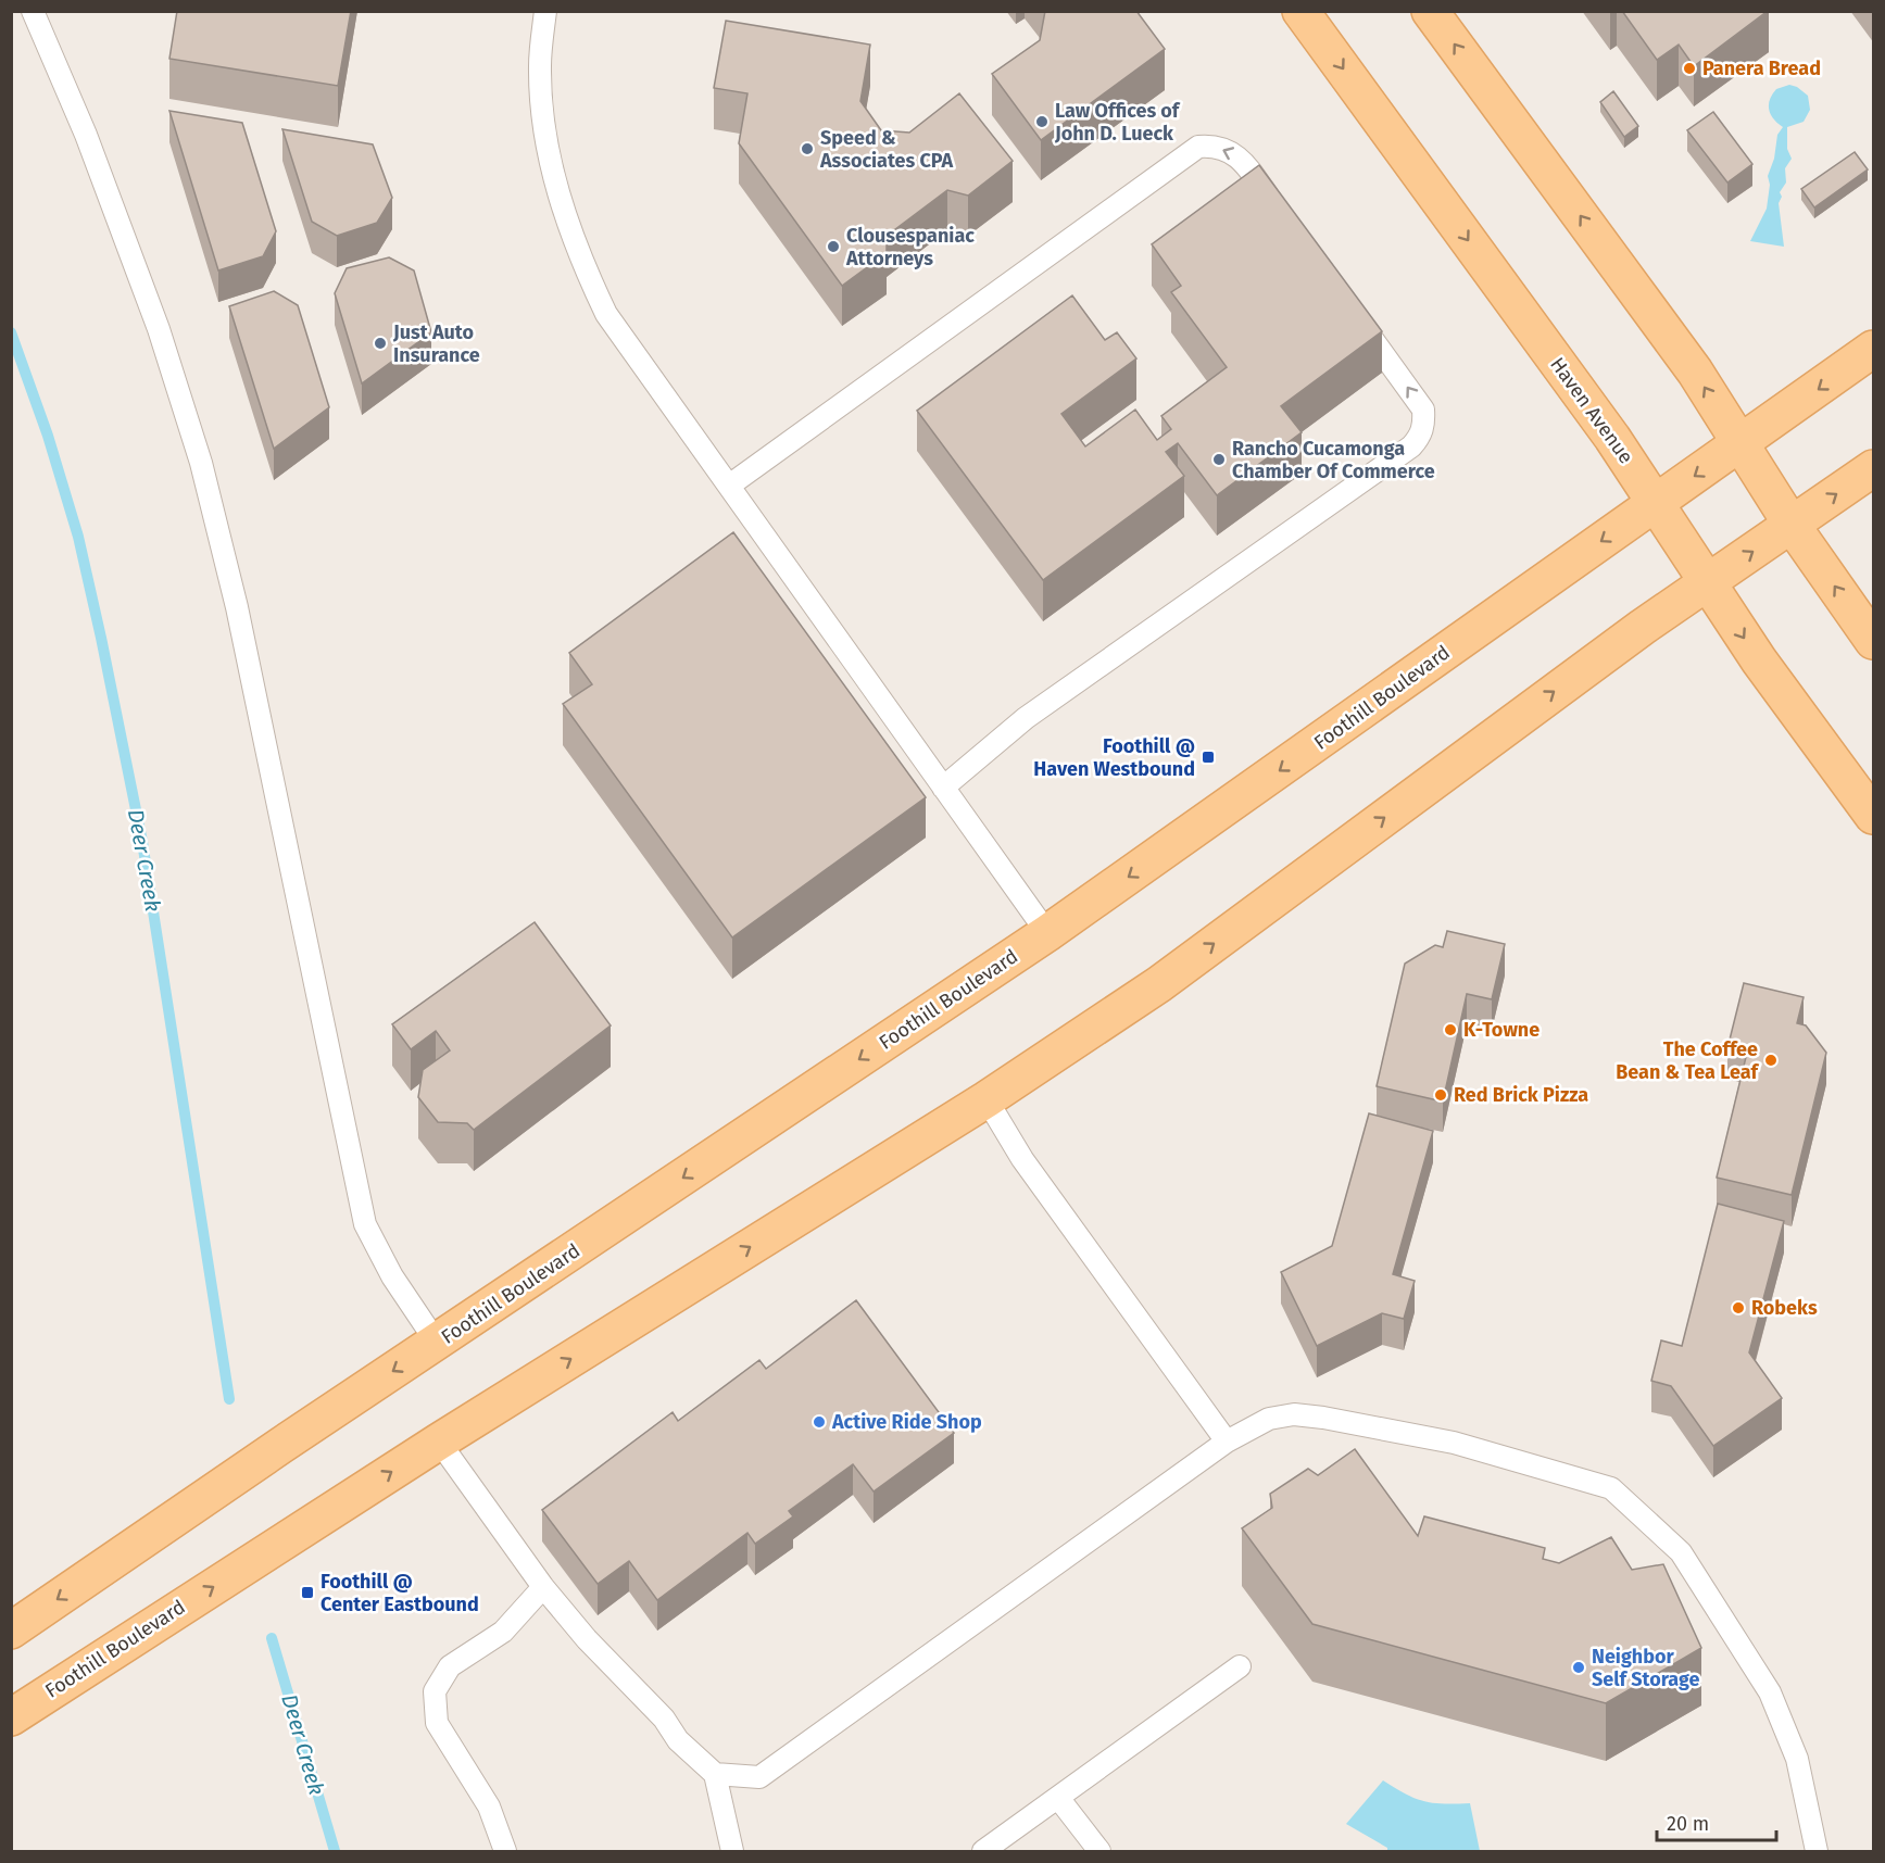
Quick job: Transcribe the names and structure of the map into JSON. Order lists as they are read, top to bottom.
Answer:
{
  "streets": {
    "main road": ["Haven Avenue", "Foothill Boulevard"]
  },
  "crossings": [
    ["Haven Avenue", "Foothill Boulevard"]
  ],
  "water": ["Deer Creek"],
  "places": {
    "other": [
      "Panera Bread",
      "Law Offices of John D. Lueck",
      "Speed & Associates CPA",
      "Clousespaniac Attorneys",
      "Just Auto Insurance",
      "Rancho Cucamonga Chamber Of Commerce",
      "K-Towne",
      "The Coffee Bean & Tea Leaf",
      "Red Brick Pizza",
      "Robeks",
      "Active Ride Shop",
      "Neighbor Self Storage"
    ],
    "transit": ["Foothill @ Haven Westbound", "Foothill @ Center Eastbound"]
  },
  "scale_bar": "20 m"
}
